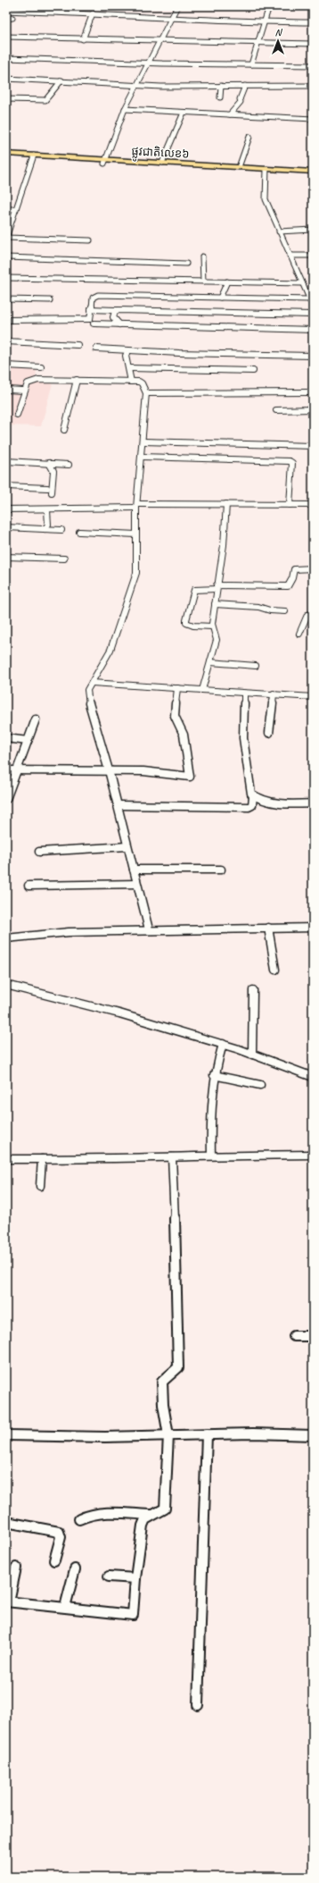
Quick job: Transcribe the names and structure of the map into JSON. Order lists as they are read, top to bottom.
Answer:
{
  "streets": {
    "highway": ["ផ្លូវជាតិលេខ៦"]
  },
  "north": "top"
}
